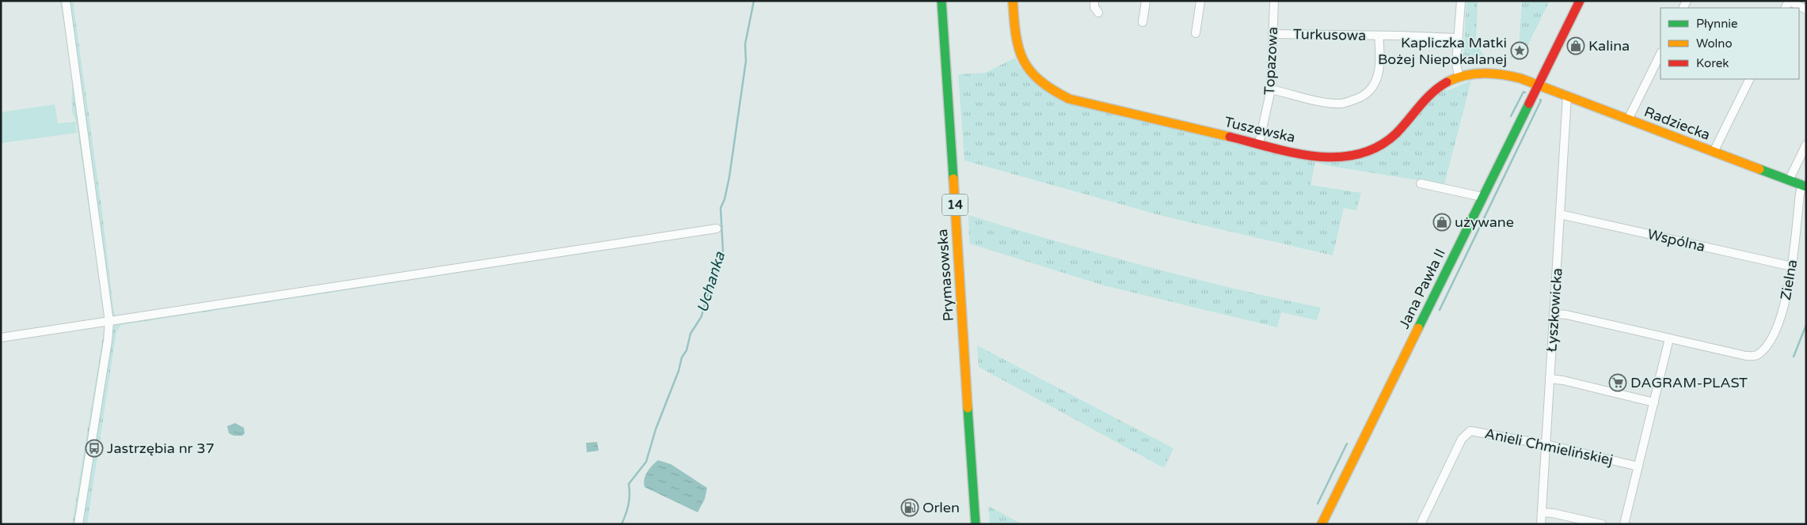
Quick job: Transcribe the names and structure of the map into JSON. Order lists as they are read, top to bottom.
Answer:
{
  "streets": {
    "street": [
      "Turkusowa",
      "Topazowa",
      "Radziecka",
      "Tuszewska",
      "14",
      "Wspólna",
      "Prymasowska",
      "Zielna",
      "Jana Pawła II",
      "Łyszkowicka",
      "Anieli Chmielińskiej"
    ]
  },
  "crossings": [
    ["Turkusowa", "Topazowa"],
    ["Topazowa", "Tuszewska"],
    ["Radziecka", "Tuszewska"],
    ["Radziecka", "Zielna"],
    ["Radziecka", "Jana Pawła II"],
    ["Radziecka", "Łyszkowicka"],
    ["Tuszewska", "Jana Pawła II"],
    ["Wspólna", "Zielna"],
    ["Wspólna", "Łyszkowicka"],
    ["Łyszkowicka", "Anieli Chmielińskiej"]
  ],
  "water": ["Uchanka"],
  "places": {
    "shop": ["Kalina", "używane"],
    "place": ["Kapliczka Matki Bożej Niepokalanej"],
    "supermarket": ["DAGRAM-PLAST"],
    "bus stop": ["Jastrzębia nr 37"],
    "fuel station": ["Orlen"]
  },
  "legend": ["Płynnie", "Wolno", "Korek"]
}
